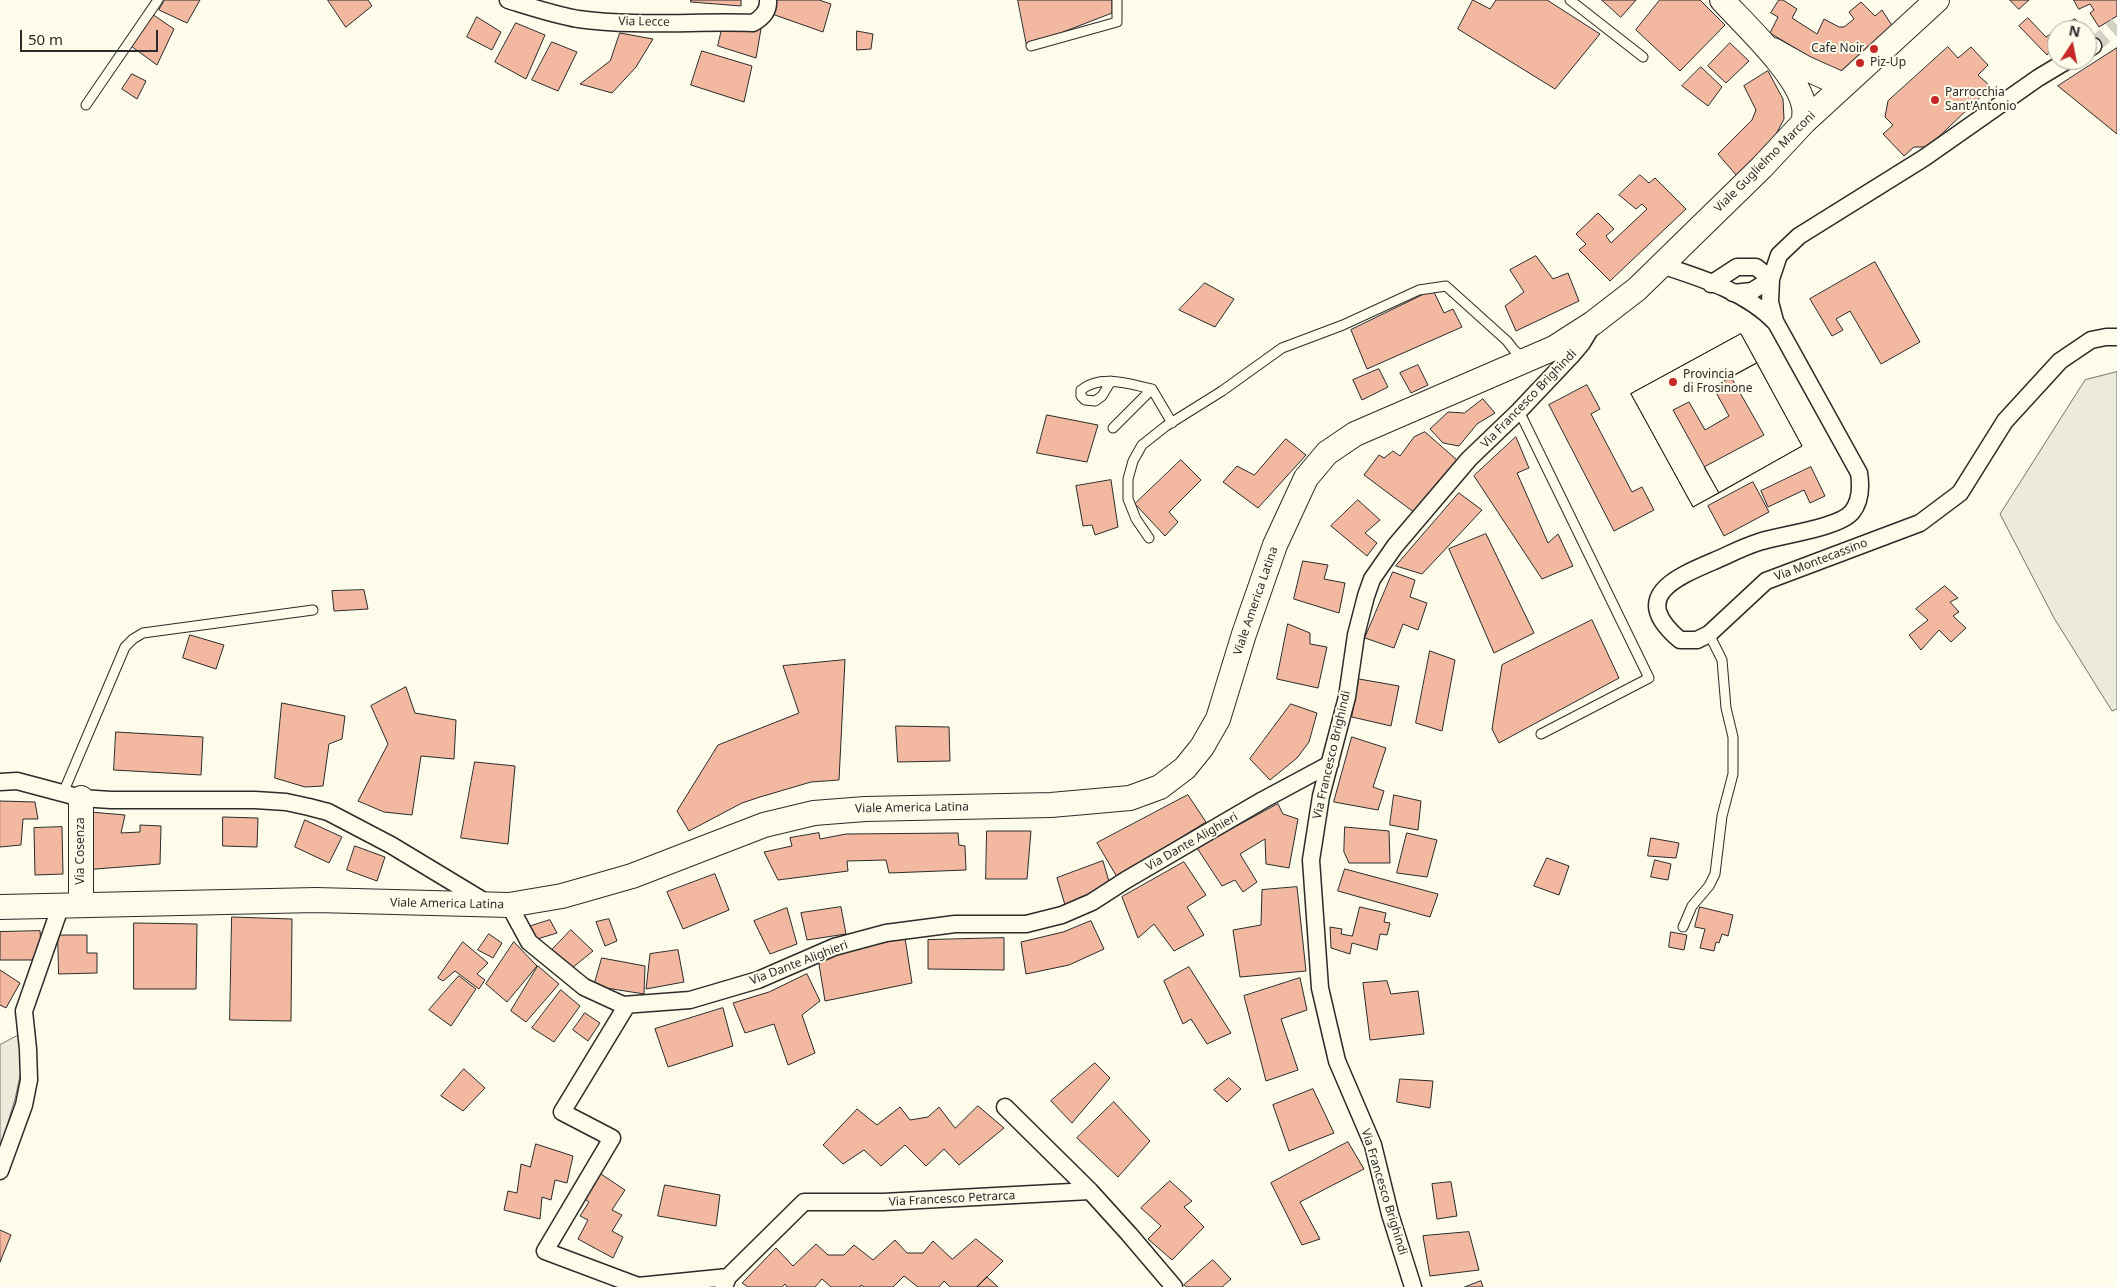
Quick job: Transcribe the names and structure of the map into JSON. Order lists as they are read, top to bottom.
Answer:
{
  "streets": {
    "main road": ["Viale Guglielmo Marconi", "Viale America Latina", "Via Cosenza"],
    "street": [
      "Via Lecce",
      "Via Francesco Brighindi",
      "Via Montecassino",
      "Via Dante Alighieri",
      "Via Francesco Petrarca"
    ]
  },
  "crossings": [
    ["Viale Guglielmo Marconi", "Via Francesco Brighindi"],
    ["Viale Guglielmo Marconi", "Via Montecassino"],
    ["Viale Guglielmo Marconi", "Viale America Latina"],
    ["Via Francesco Brighindi", "Viale America Latina"],
    ["Via Francesco Brighindi", "Via Dante Alighieri"],
    ["Viale America Latina", "Via Dante Alighieri"],
    ["Viale America Latina", "Via Cosenza"]
  ],
  "places": [
    "Cafe Noir",
    "Piz-Up",
    "Parrocchia Sant'Antonio",
    "Provincia di Frosinone"
  ],
  "scale_bar": "50 m",
  "north": "top"
}
